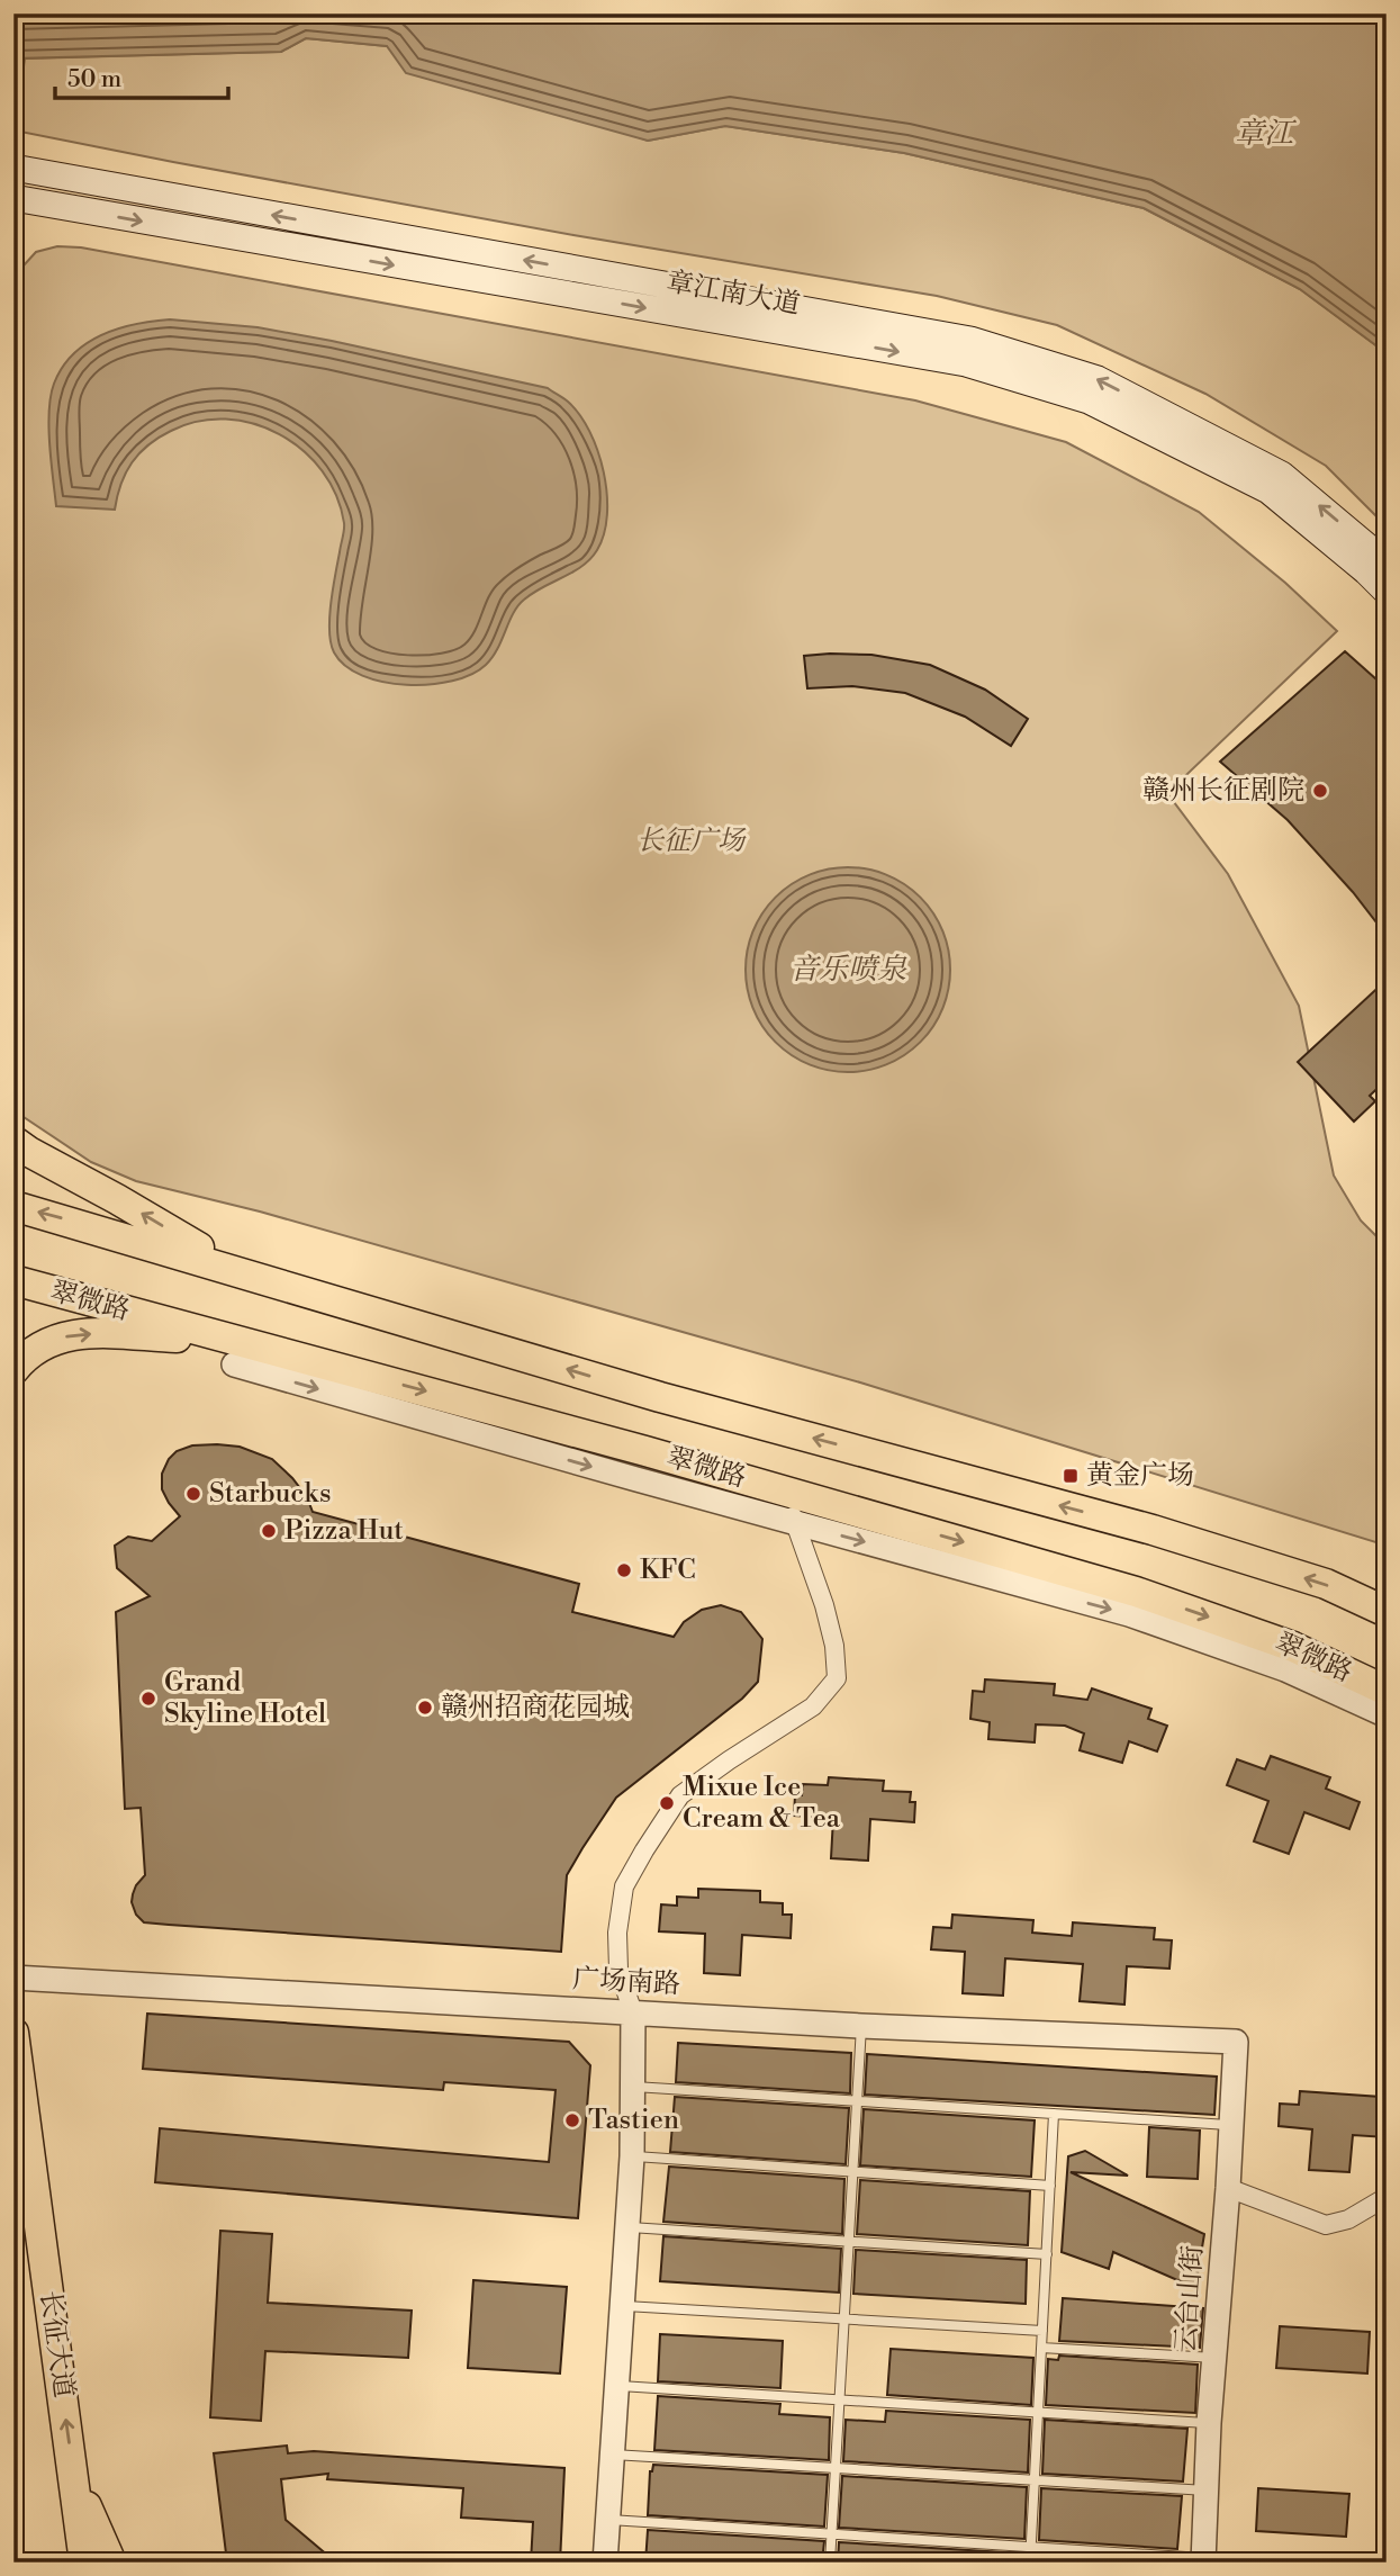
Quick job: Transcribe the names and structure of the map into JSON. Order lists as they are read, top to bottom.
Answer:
{
  "streets": {
    "main road": ["章江南大道", "翠微路", "长征大道"],
    "street": ["广场南路", "云台山街"]
  },
  "crossings": [
    ["广场南路", "云台山街"]
  ],
  "one_way": ["长征大道"],
  "water": ["章江", "音乐喷泉"],
  "parks": ["长征广场"],
  "places": {
    "other": [
      "赣州长征剧院",
      "Starbucks",
      "Pizza Hut",
      "KFC",
      "Grand Skyline Hotel",
      "赣州招商花园城",
      "Mixue Ice Cream & Tea",
      "Tastien"
    ],
    "transit": ["黄金广场"]
  },
  "scale_bar": "50 m"
}
